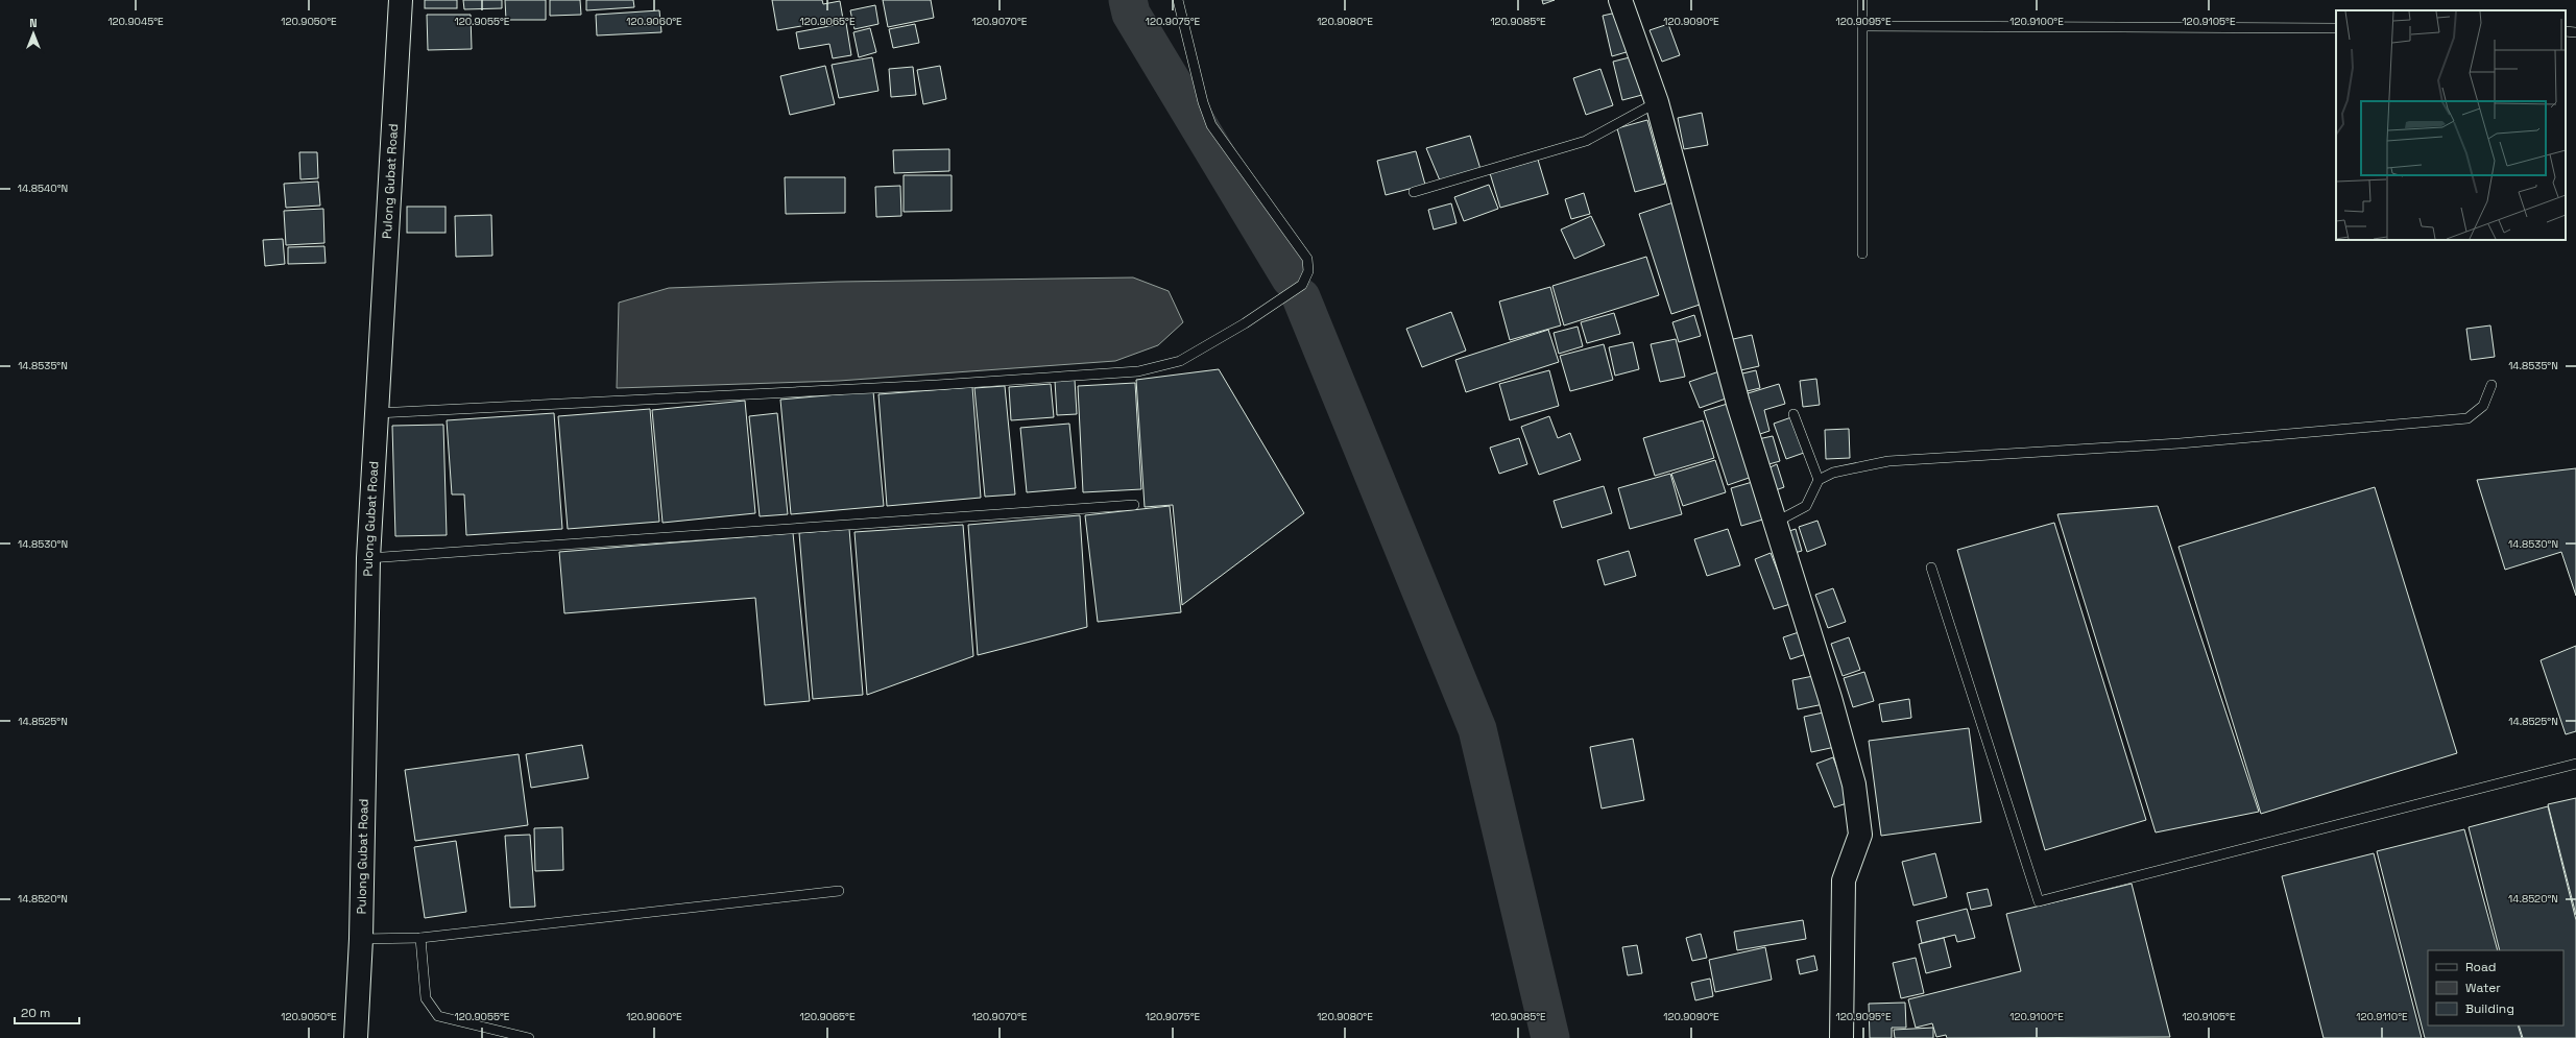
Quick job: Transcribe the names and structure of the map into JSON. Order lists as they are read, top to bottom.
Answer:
{
  "streets": {
    "street": ["Pulong Gubat Road"]
  },
  "legend": ["Road", "Water", "Building"],
  "scale_bar": "20 m",
  "north": "top",
  "coordinates": [
    "120.9045°E",
    "120.9050°E",
    "120.9055°E",
    "120.9060°E",
    "120.9065°E",
    "120.9070°E",
    "120.9075°E",
    "120.9080°E",
    "120.9085°E",
    "120.9090°E",
    "120.9095°E",
    "120.9100°E",
    "120.9105°E",
    "14.8540°N",
    "14.8535°N",
    "14.8530°N",
    "14.8525°N",
    "14.8520°N",
    "120.9110°E"
  ]
}
